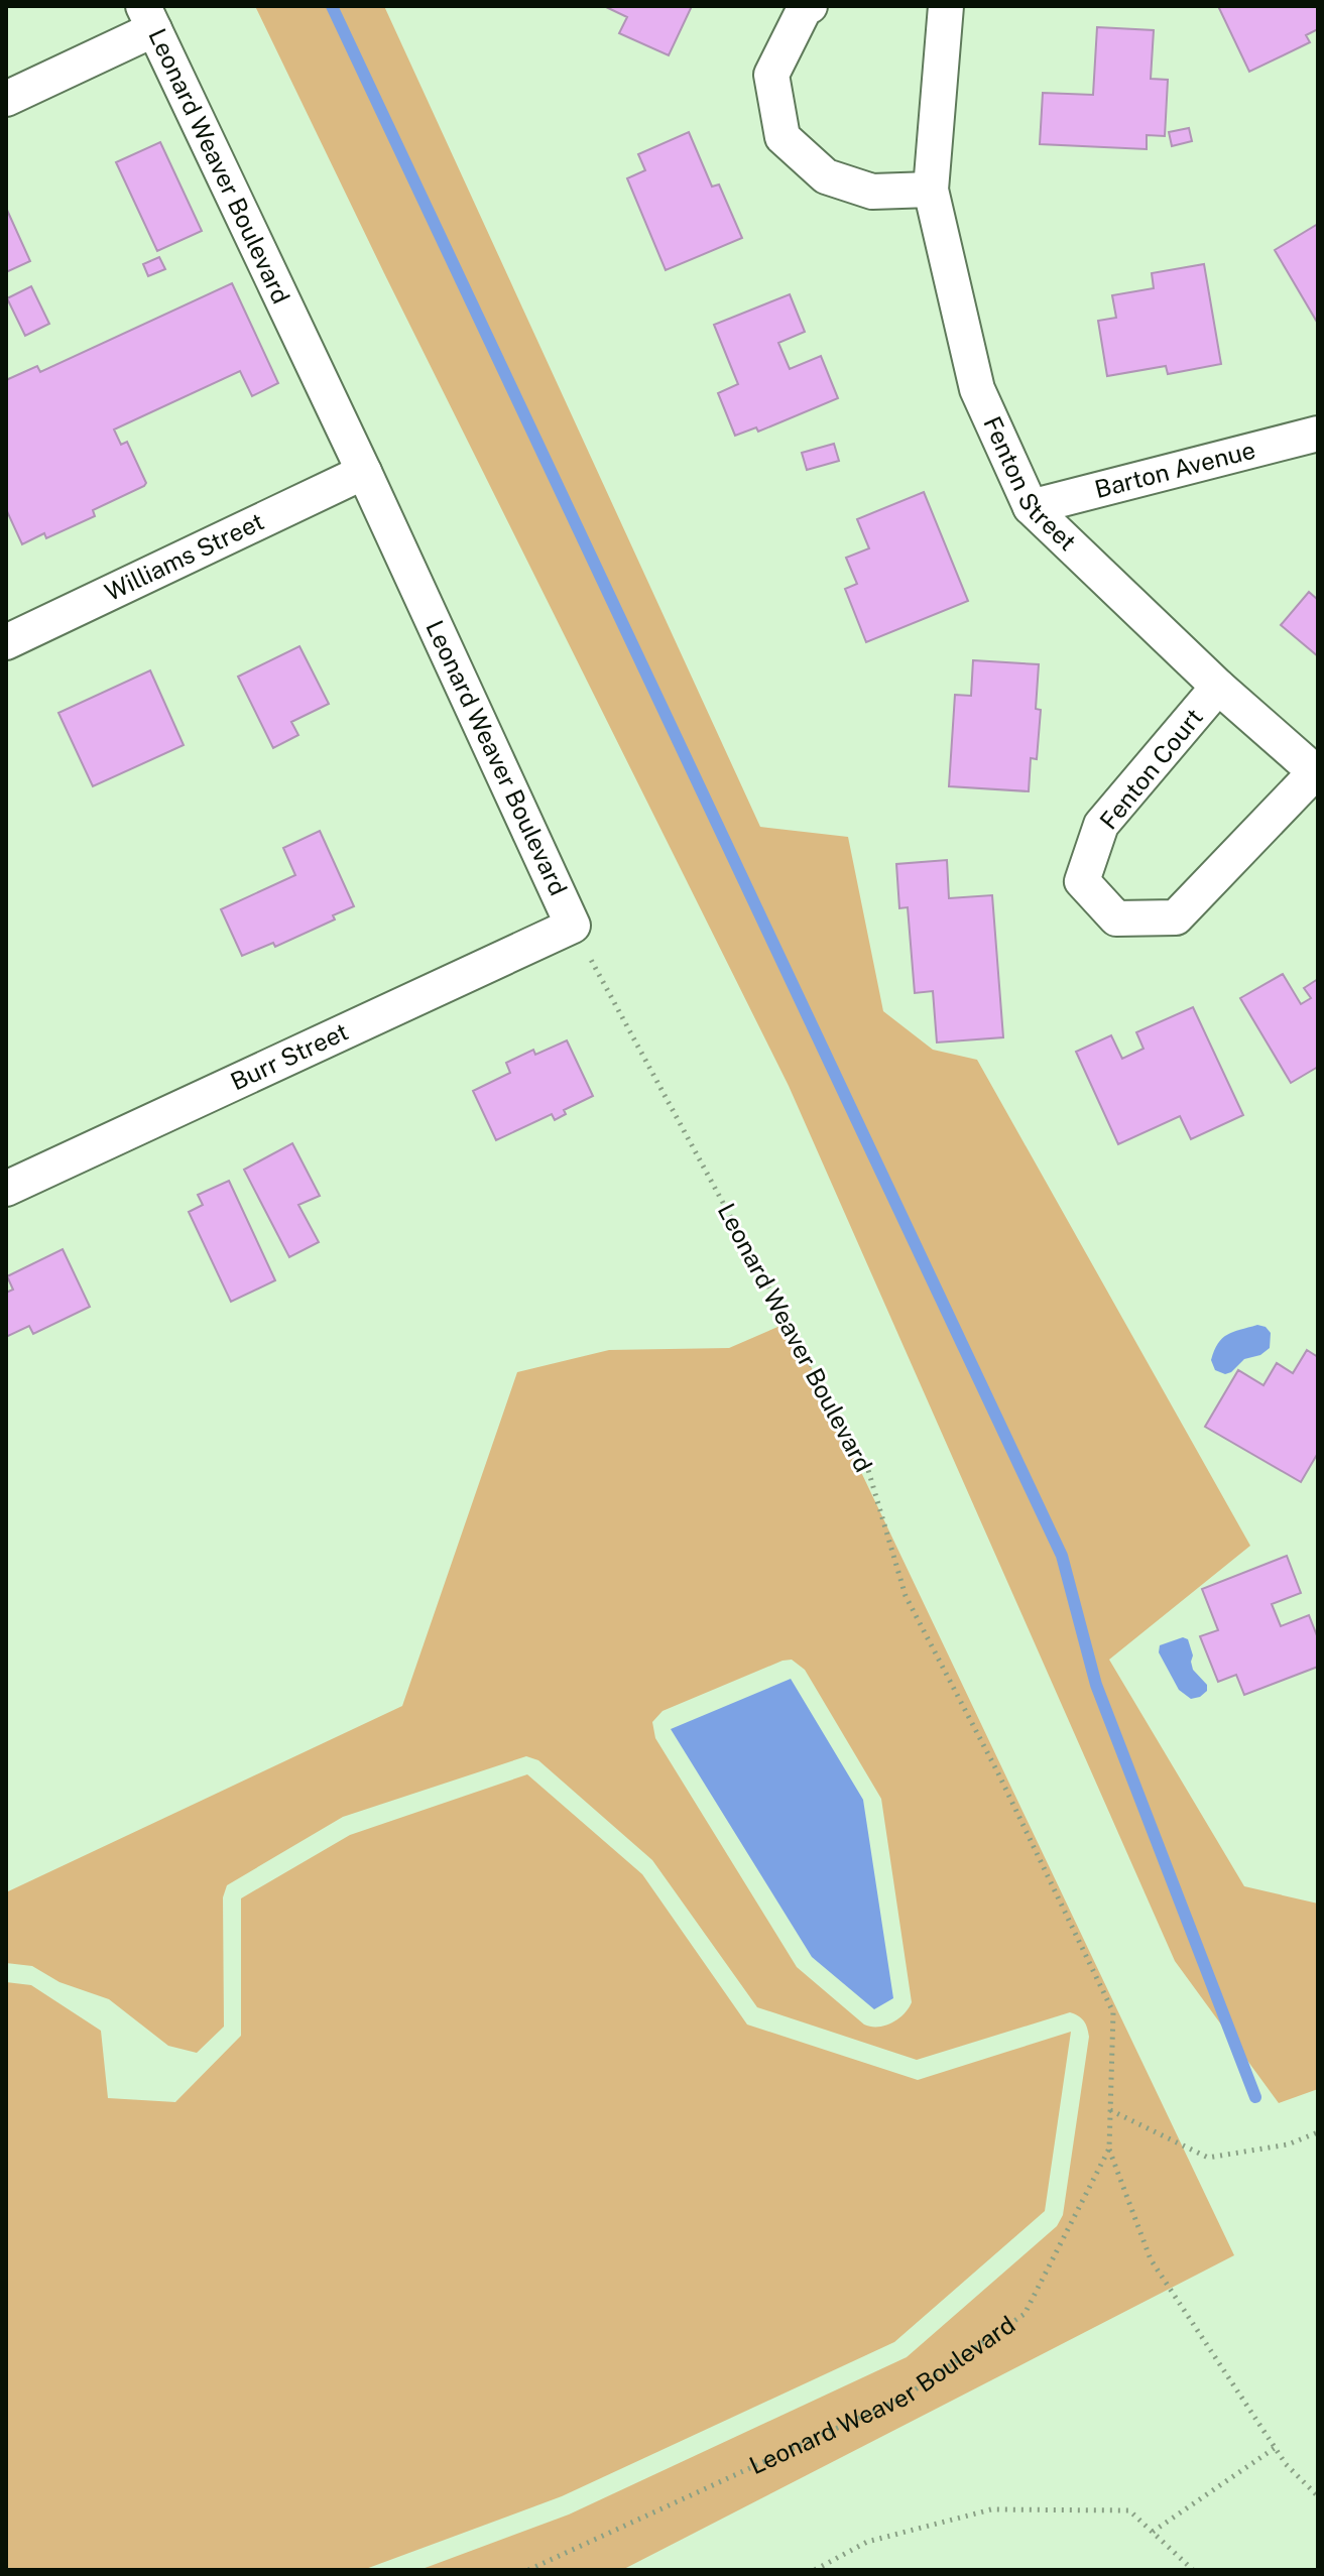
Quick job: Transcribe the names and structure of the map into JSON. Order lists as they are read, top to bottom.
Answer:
{
  "streets": {
    "street": [
      "Leonard Weaver Boulevard",
      "Barton Avenue",
      "Fenton Street",
      "Williams Street",
      "Fenton Court",
      "Burr Street"
    ]
  },
  "crossings": [
    ["Leonard Weaver Boulevard", "Williams Street"],
    ["Leonard Weaver Boulevard", "Burr Street"],
    ["Barton Avenue", "Fenton Street"],
    ["Fenton Street", "Fenton Court"]
  ]
}
